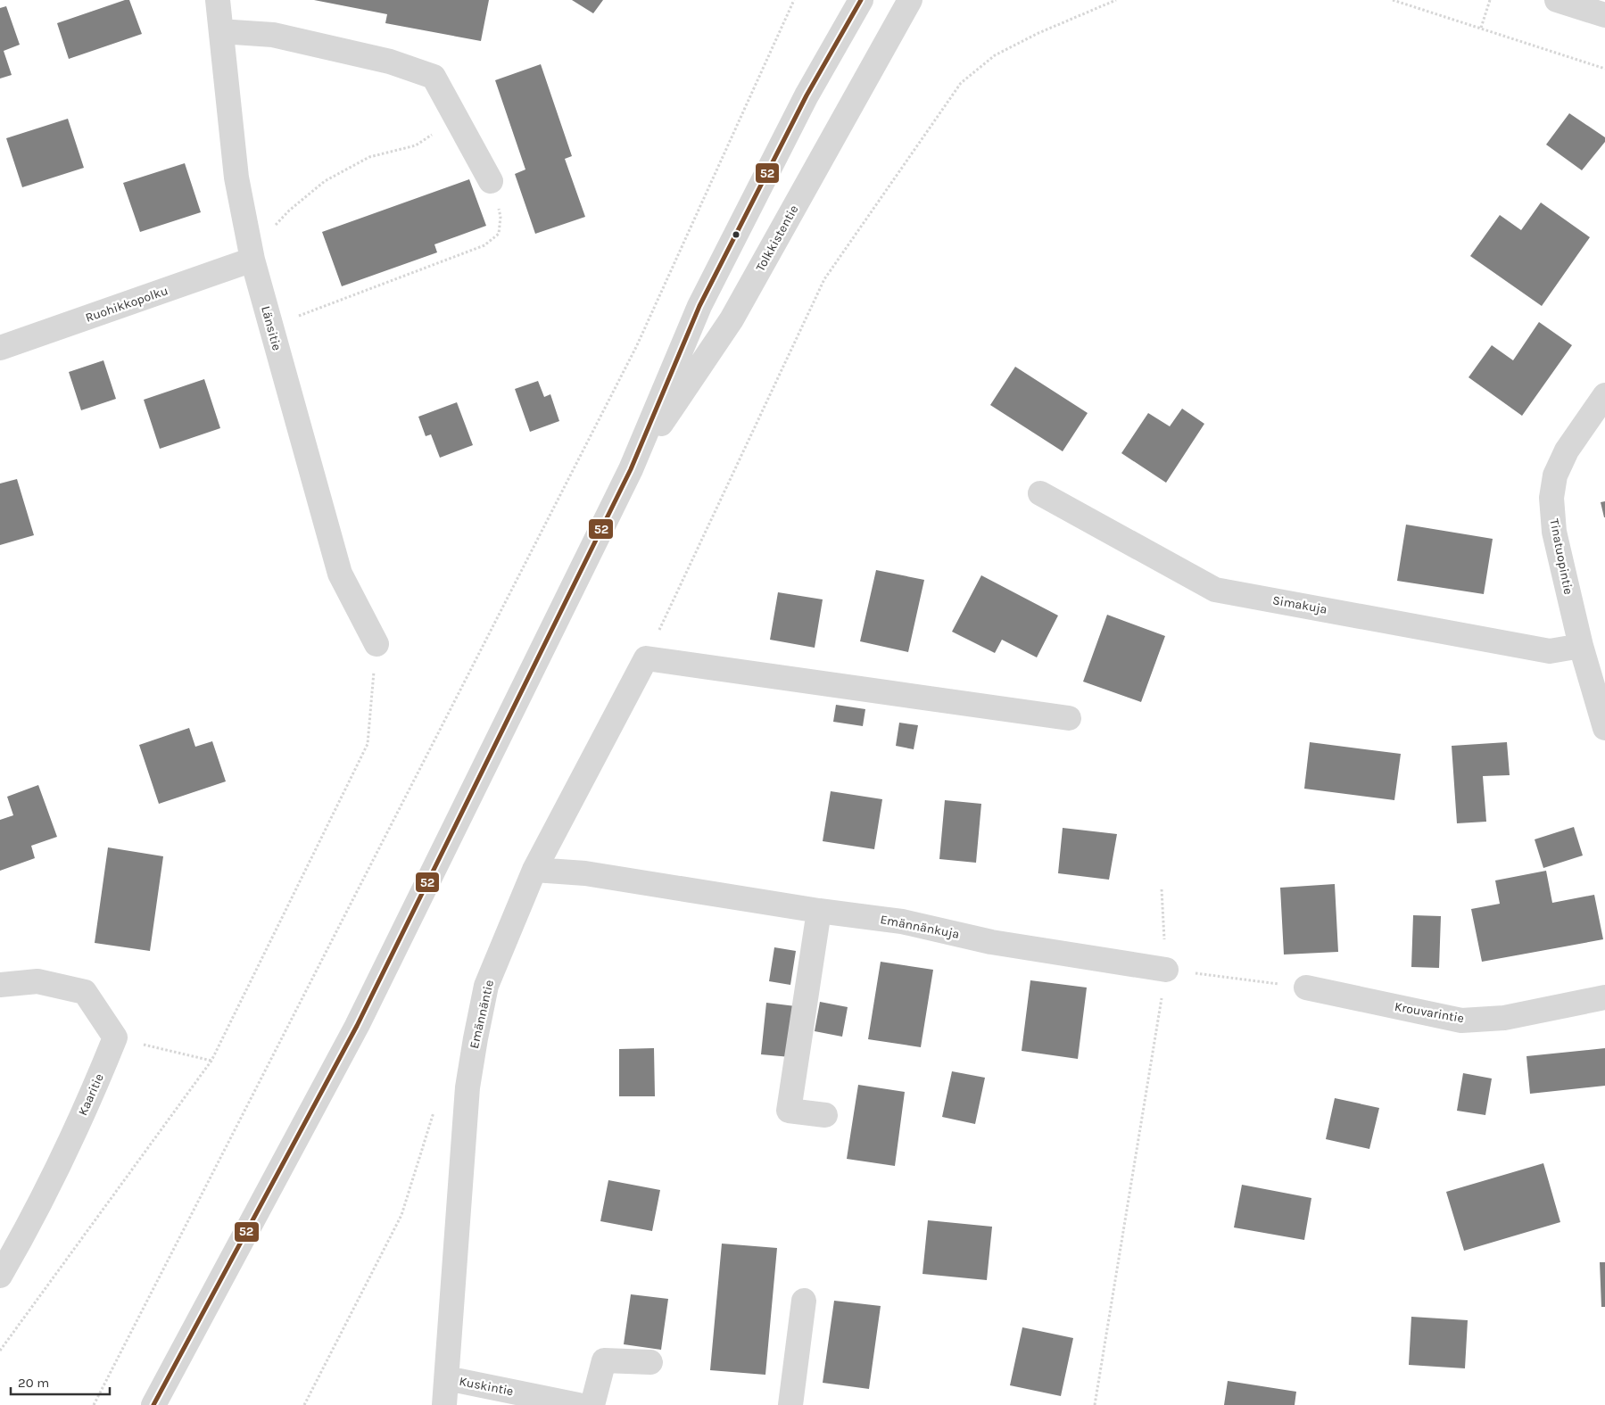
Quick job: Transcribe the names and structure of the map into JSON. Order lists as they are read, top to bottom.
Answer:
{
  "streets": {
    "street": [
      "Tolkkistentie",
      "Ruohikkopolku",
      "Länsitie",
      "Tinatuopintie",
      "Simakuja",
      "Emännänkuja",
      "Krouvarintie",
      "Emännäntie",
      "Kaaritie",
      "Kuskintie"
    ]
  },
  "crossings": [
    ["Ruohikkopolku", "Länsitie"],
    ["Tinatuopintie", "Simakuja"],
    ["Emännänkuja", "Emännäntie"],
    ["Emännäntie", "Kuskintie"]
  ],
  "lines": ["transit line 52"],
  "scale_bar": "20 m"
}
